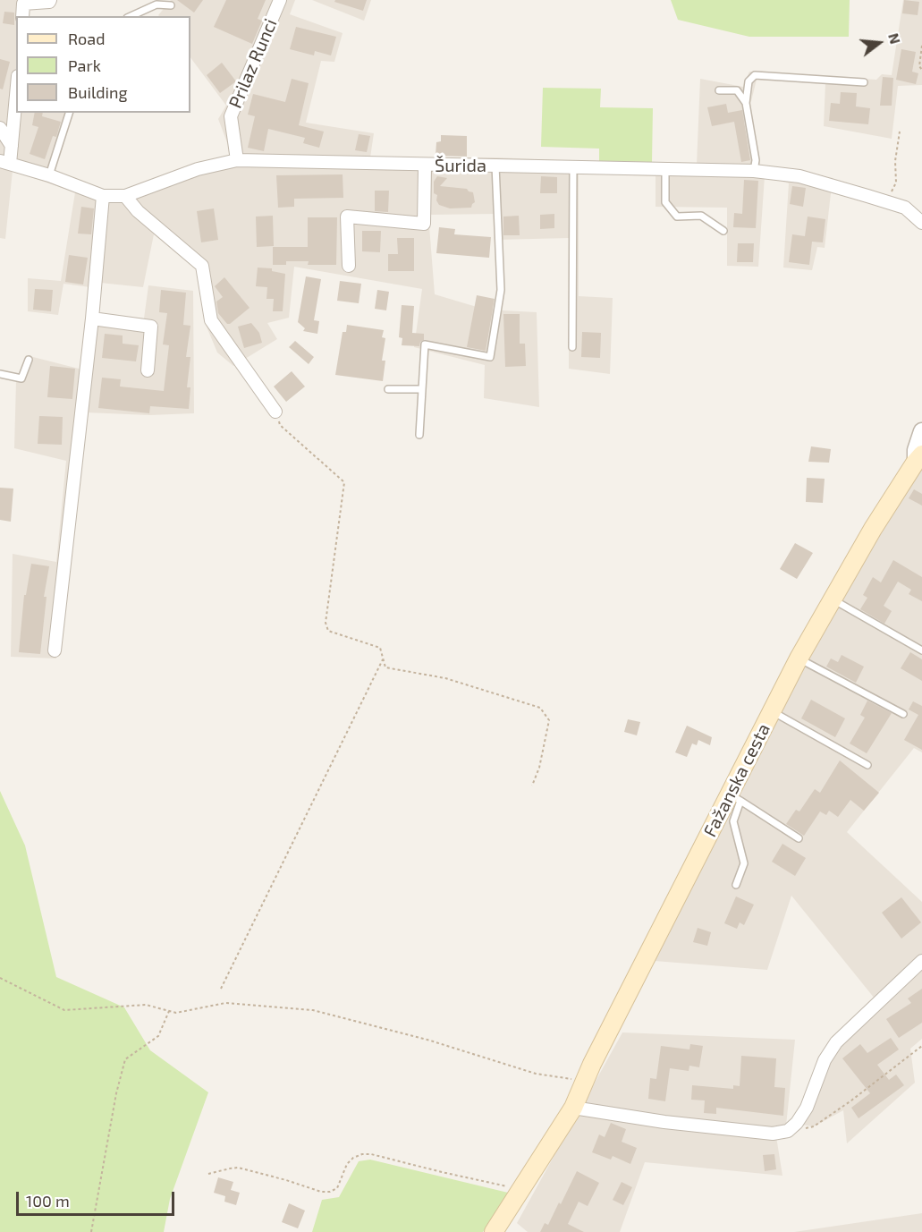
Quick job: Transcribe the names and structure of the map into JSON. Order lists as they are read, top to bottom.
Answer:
{
  "streets": {
    "main road": ["Fažanska cesta"],
    "street": ["Prilaz Runci", "Šurida"]
  },
  "crossings": [
    ["Prilaz Runci", "Šurida"]
  ],
  "legend": ["Road", "Park", "Building"],
  "scale_bar": "100 m",
  "north": "right"
}
